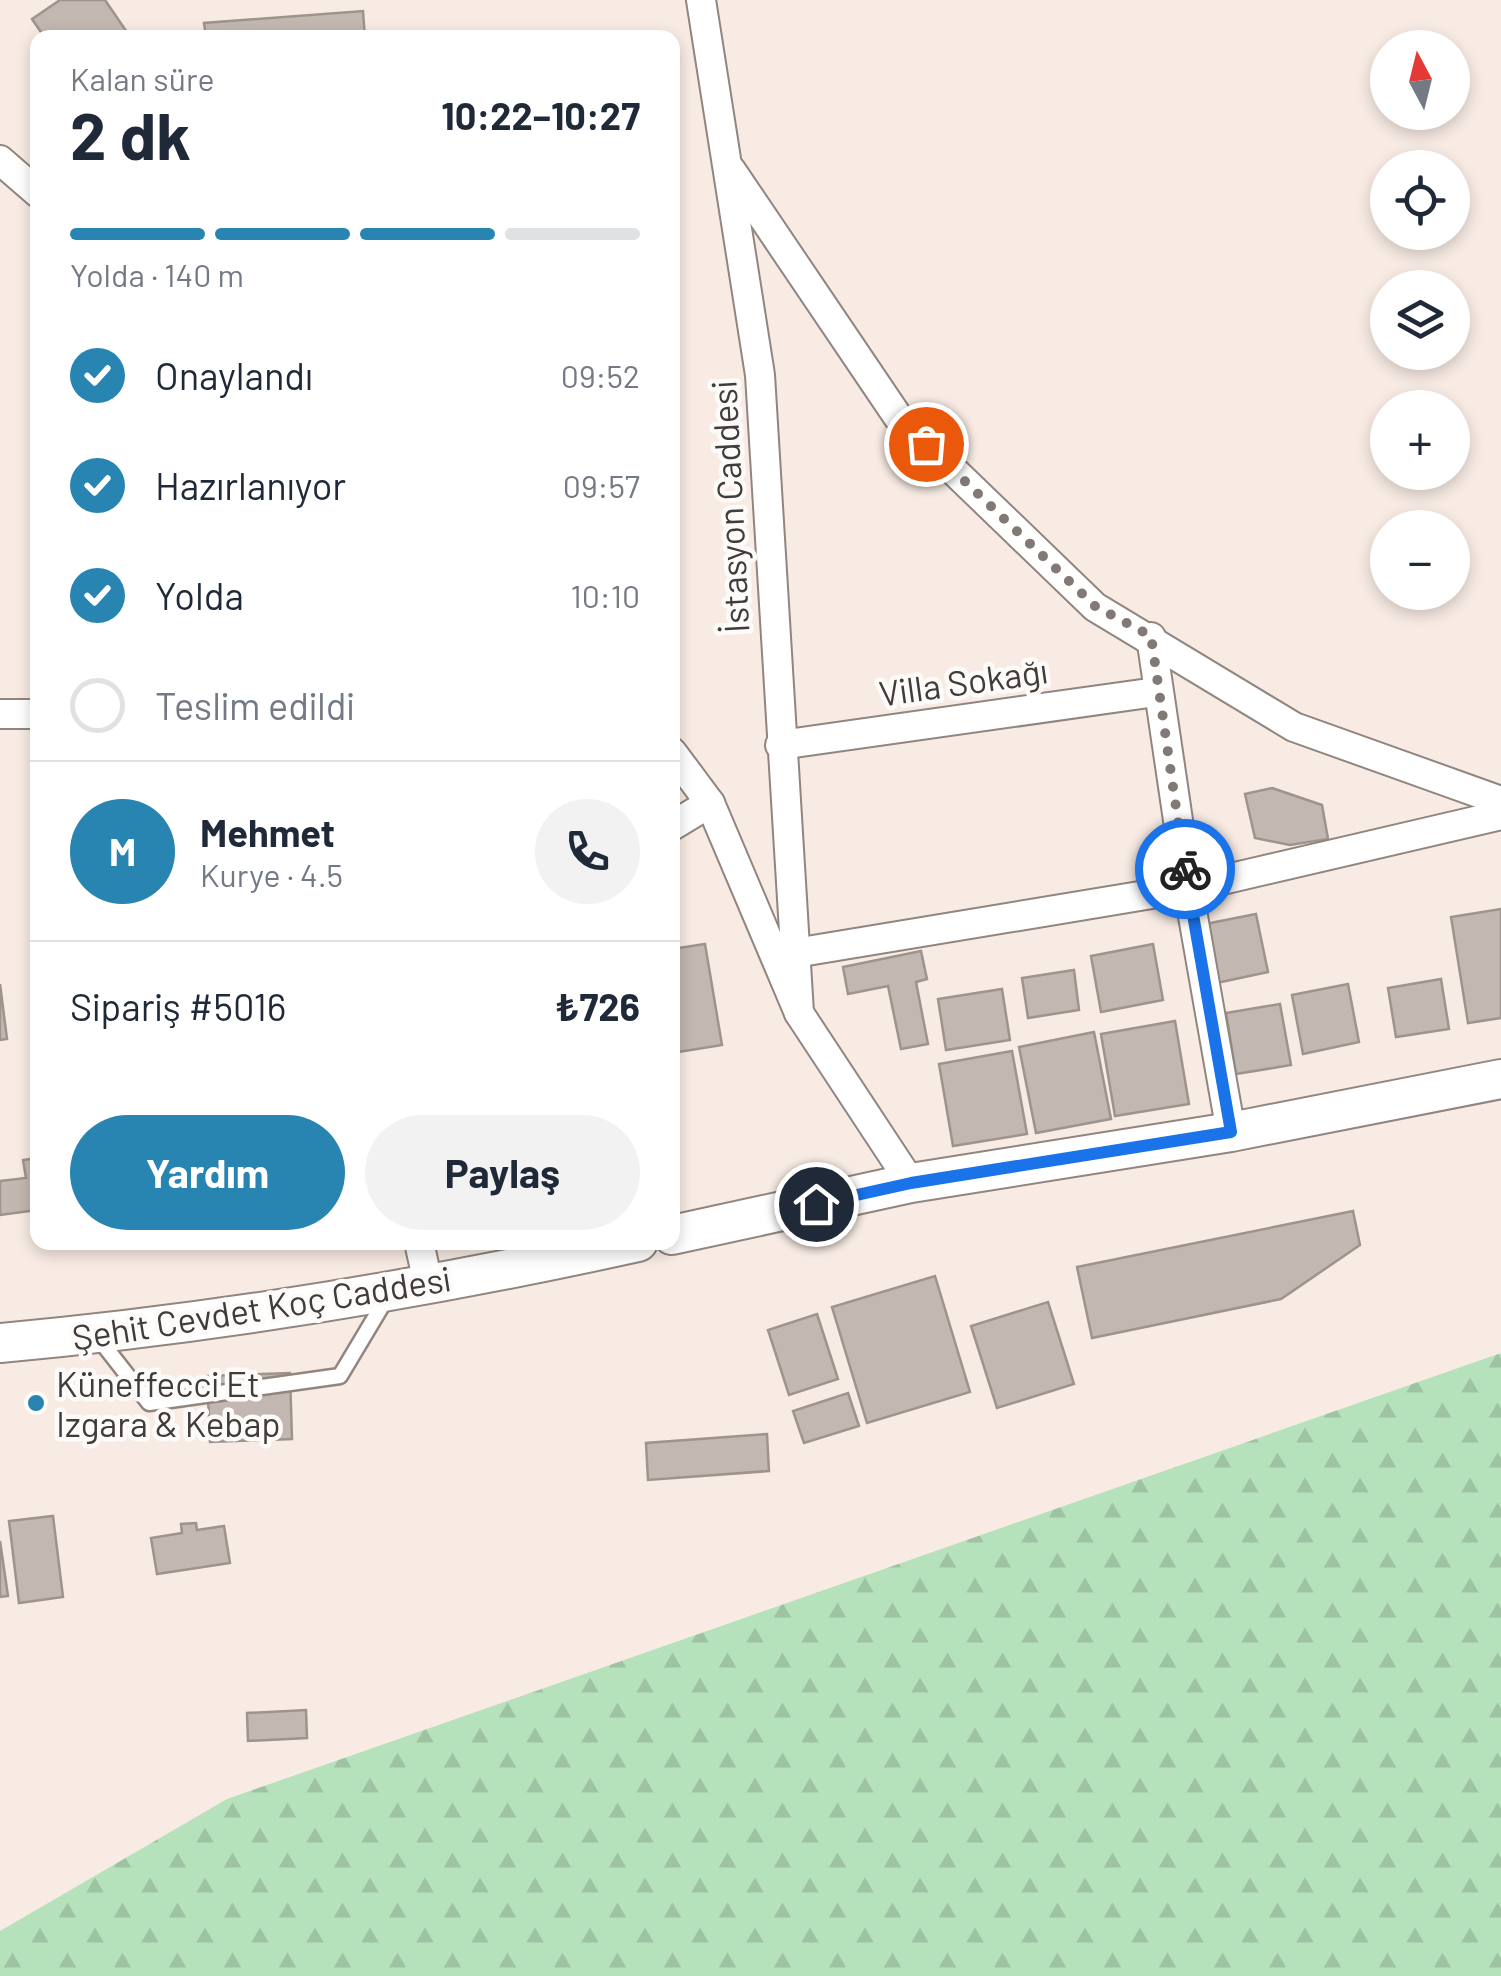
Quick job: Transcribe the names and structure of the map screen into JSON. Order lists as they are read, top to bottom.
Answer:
{
  "streets": {
    "main road": ["Şehit Cevdet Koç Caddesi"],
    "street": ["İstasyon Caddesi", "Villa Sokağı"]
  },
  "crossings": [
    ["İstasyon Caddesi", "Villa Sokağı"]
  ],
  "places": ["Küneffecci Et Izgara & Kebap"],
  "north": "top",
  "page": {
    "map_buttons": ["+", "−"],
    "heading": ["2 dk", "Kalan süre", "10:22–10:27"],
    "panel": [
      "Mehmet",
      "Kurye · 4.5",
      "Sipariş #5016",
      "₺726"
    ],
    "bar": "Yolda · 140 m",
    "list": [
      ["Onaylandı", "09:52"],
      ["Hazırlanıyor", "09:57"],
      ["Yolda", "10:10"],
      "Teslim edildi"
    ],
    "round": "M",
    "buttons": ["Yardım", "Paylaş"]
  }
}
